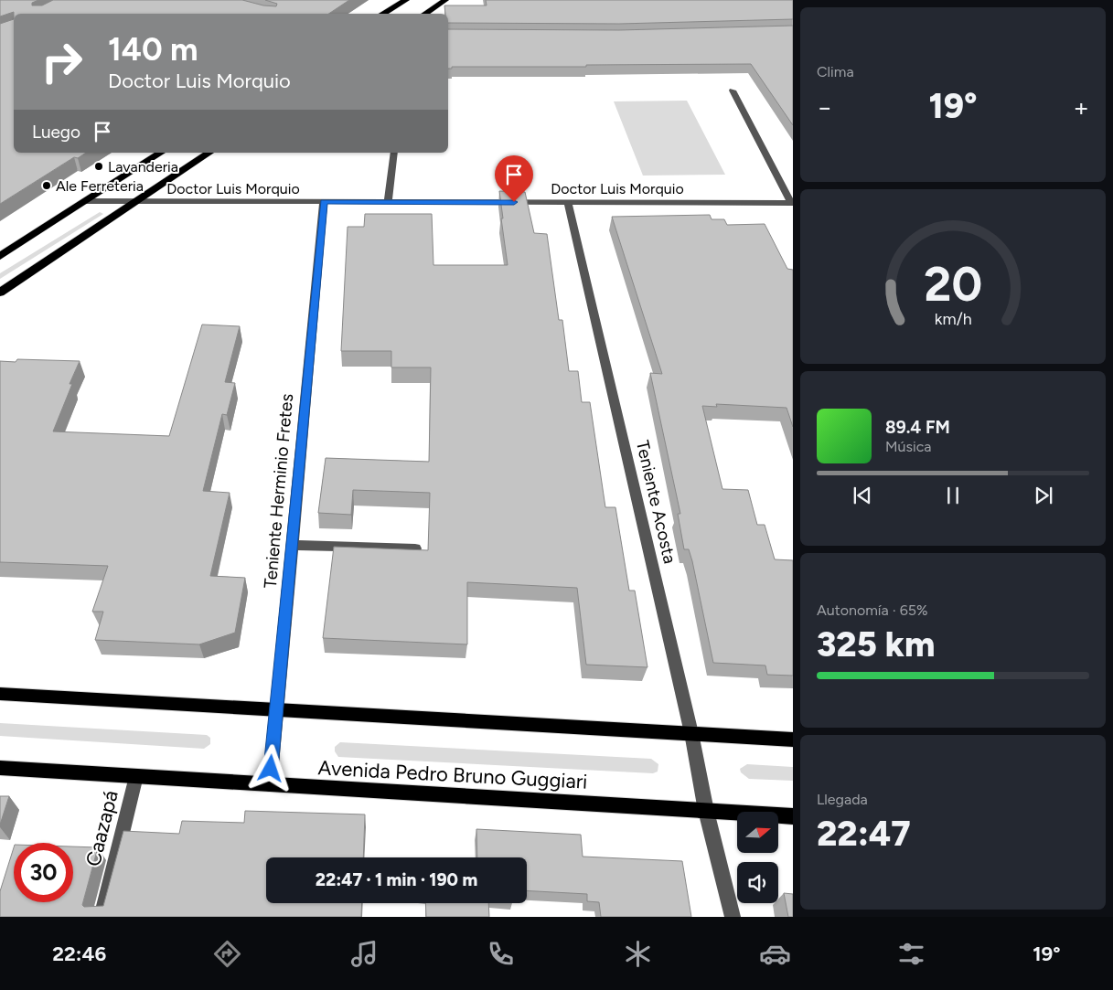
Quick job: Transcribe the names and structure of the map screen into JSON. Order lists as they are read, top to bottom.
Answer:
{
  "streets": {
    "main road": ["Avenida Pedro Bruno Guggiari"],
    "street": [
      "Doctor Luis Morquio",
      "Teniente Herminio Fretes",
      "Teniente Acosta",
      "Caazapá"
    ]
  },
  "crossings": [
    ["Doctor Luis Morquio", "Teniente Herminio Fretes"],
    ["Doctor Luis Morquio", "Teniente Acosta"],
    ["Teniente Herminio Fretes", "Avenida Pedro Bruno Guggiari"],
    ["Teniente Acosta", "Avenida Pedro Bruno Guggiari"],
    ["Avenida Pedro Bruno Guggiari", "Caazapá"]
  ],
  "places": ["Lavanderia", "Ale Ferreteria"],
  "north": "right",
  "page": {
    "tile": [
      "Clima",
      ["Autonomía · 65%", "325 km"],
      ["Llegada", "22:47"]
    ],
    "turn": ["140 m", "Doctor Luis Morquio"],
    "heat": ["−", "19°", "+"],
    "then": "Luego",
    "song": ["89.4 FM", "Música"],
    "limit": "30",
    "trip": "22:47 · 1 min · 190 m",
    "tabs": ["22:46", "19°"],
    "gauge": ["20", "km/h"]
  }
}
